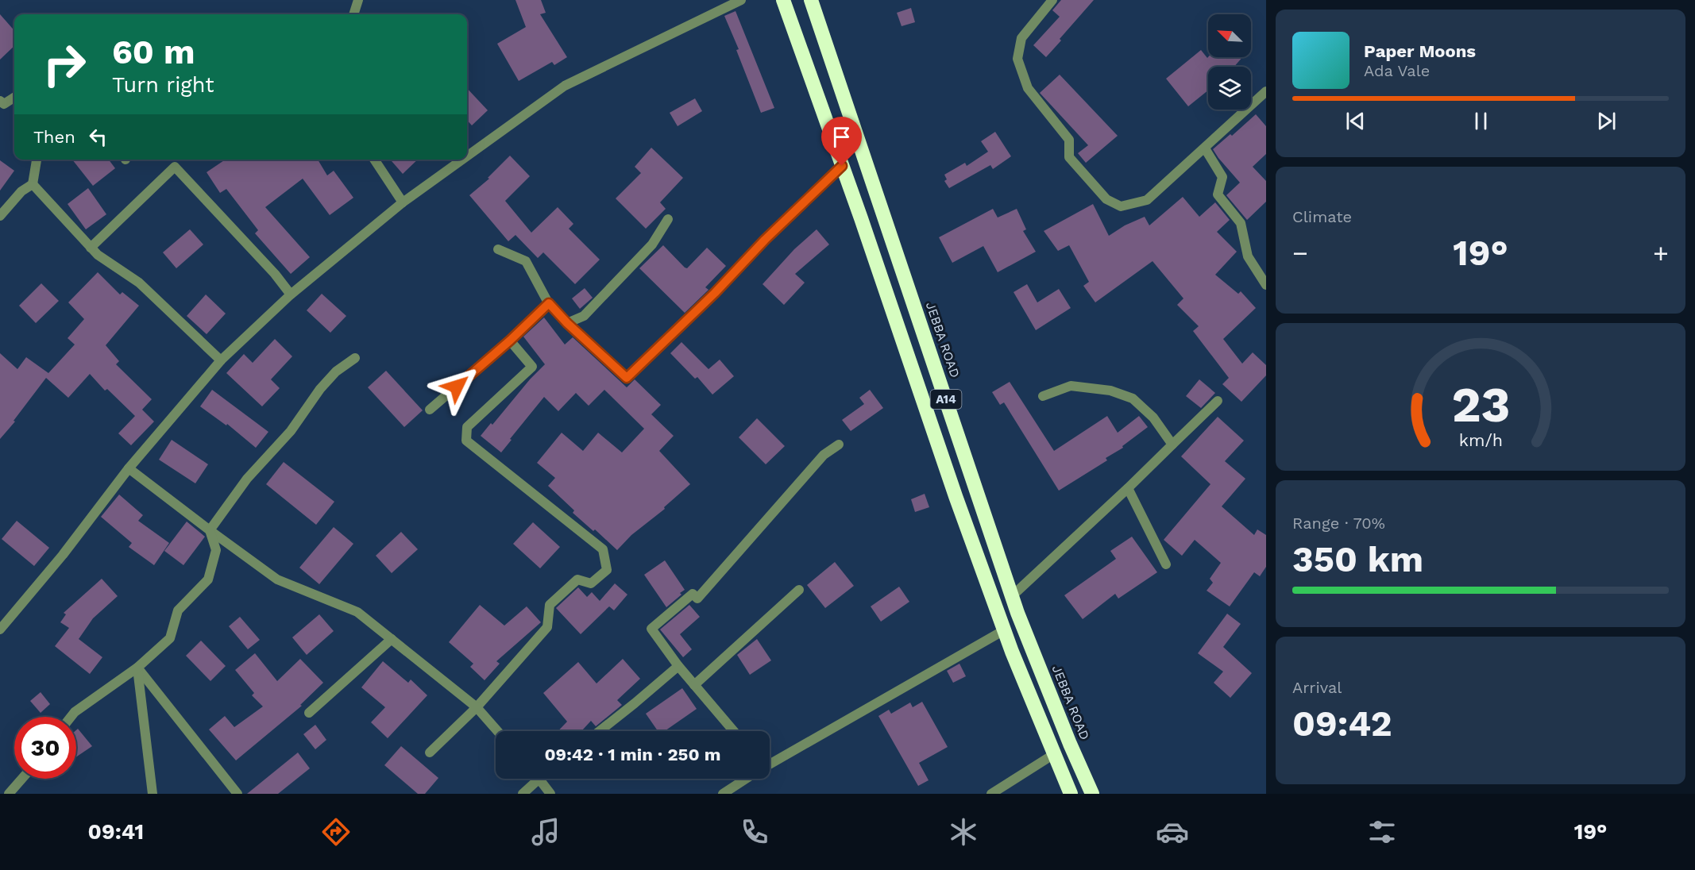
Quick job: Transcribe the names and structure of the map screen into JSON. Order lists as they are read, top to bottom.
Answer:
{
  "streets": {
    "highway": ["JEBBA ROAD", "A14"]
  },
  "north": "top left",
  "page": {
    "turn": ["60 m", "Turn right"],
    "song": ["Paper Moons", "Ada Vale"],
    "then": "Then",
    "tile": [
      "Climate",
      ["Range · 70%", "350 km"],
      ["Arrival", "09:42"]
    ],
    "heat": ["−", "19°", "+"],
    "limit": "30",
    "trip": "09:42 · 1 min · 250 m",
    "tabs": ["09:41", "19°"],
    "gauge": ["23", "km/h"]
  }
}
